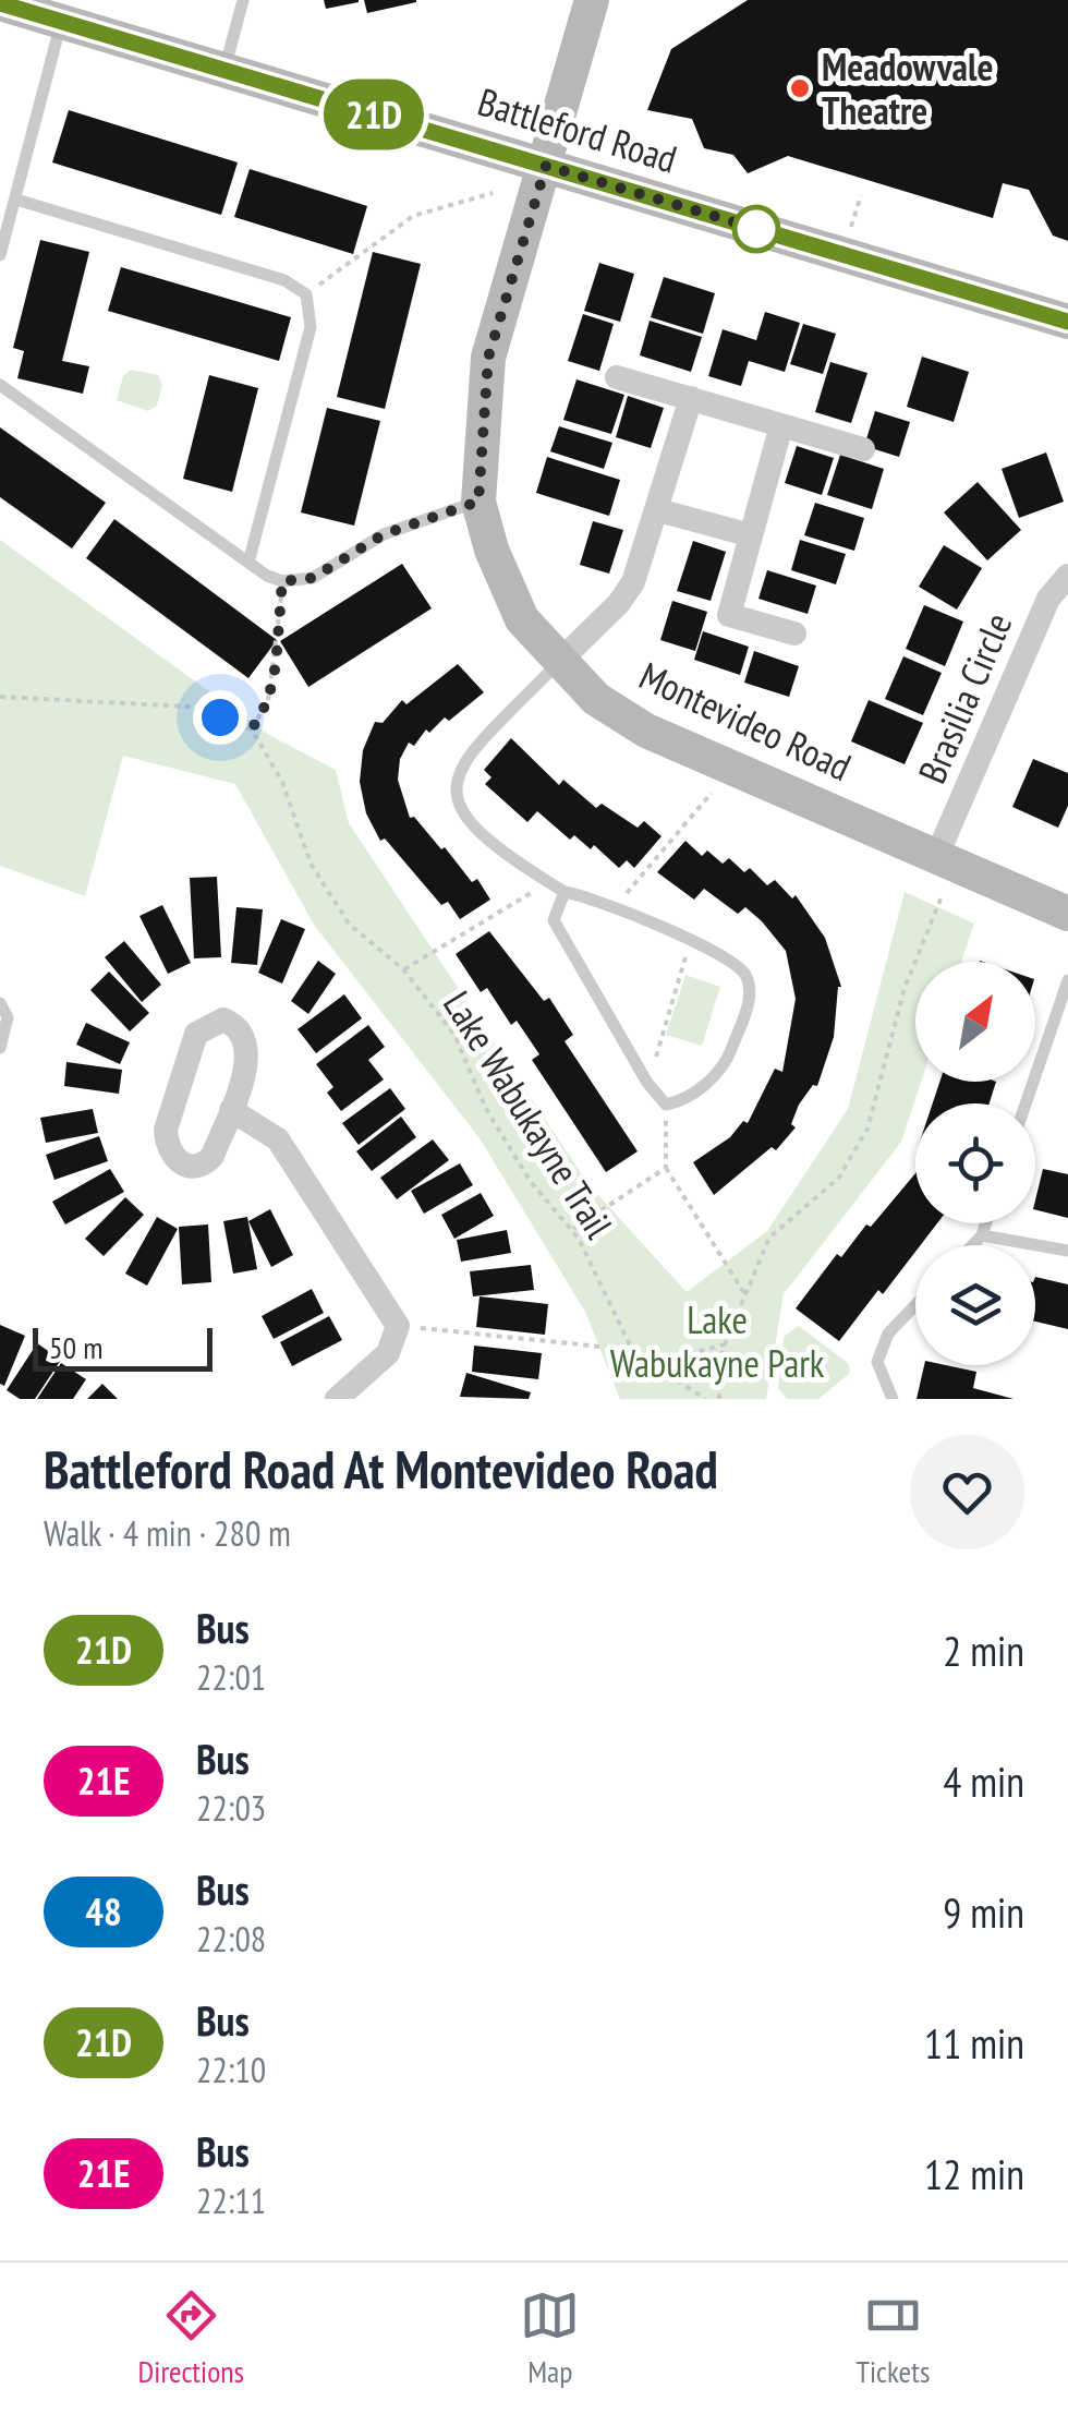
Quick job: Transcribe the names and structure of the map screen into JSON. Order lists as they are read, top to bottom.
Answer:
{
  "streets": {
    "street": ["Battleford Road", "Brasilia Circle", "Montevideo Road"],
    "path": ["Lake Wabukayne Trail"]
  },
  "crossings": [
    ["Battleford Road", "Montevideo Road"],
    ["Brasilia Circle", "Montevideo Road"]
  ],
  "parks": ["Lake Wabukayne Park"],
  "places": ["Meadowvale Theatre"],
  "lines": ["bus line 21D"],
  "scale_bar": "50 m",
  "north": "top right",
  "page": {
    "on_map": "21D",
    "scale": "50 m",
    "heading": ["Battleford Road At Montevideo Road", "Walk · 4 min · 280 m"],
    "list": [
      {
        "mark": "21D",
        "name": "Bus",
        "note": "22:01",
        "value": "2 min"
      },
      {
        "mark": "21E",
        "name": "Bus",
        "note": "22:03",
        "value": "4 min"
      },
      {
        "mark": "48",
        "name": "Bus",
        "note": "22:08",
        "value": "9 min"
      },
      {
        "mark": "21D",
        "name": "Bus",
        "note": "22:10",
        "value": "11 min"
      },
      {
        "mark": "21E",
        "name": "Bus",
        "note": "22:11",
        "value": "12 min"
      }
    ],
    "tabs": ["Directions", "Map", "Tickets"]
  }
}
